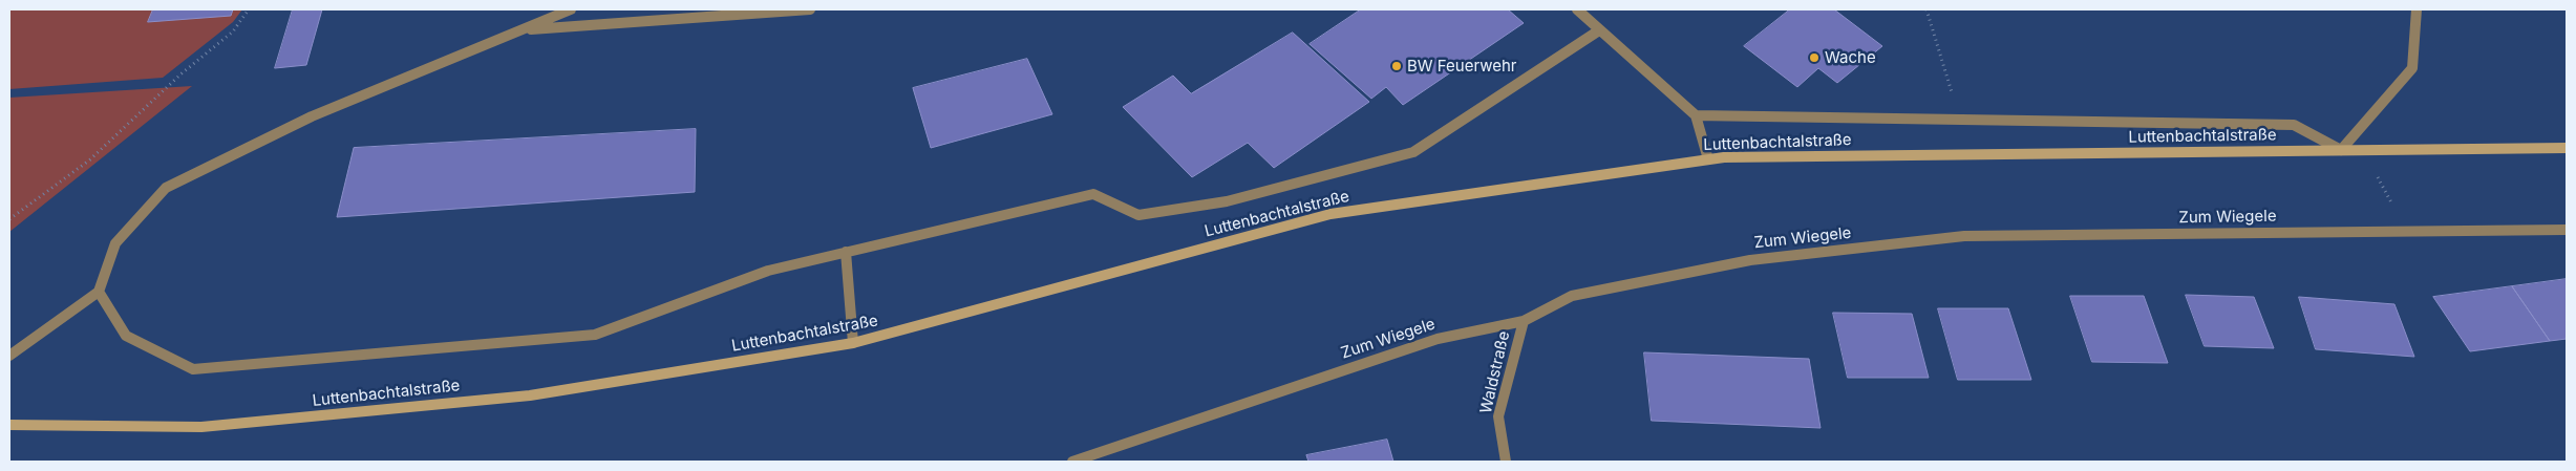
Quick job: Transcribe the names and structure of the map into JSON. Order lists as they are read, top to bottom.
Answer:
{
  "streets": {
    "street": ["Luttenbachtalstraße", "Zum Wiegele", "Waldstraße"]
  },
  "crossings": [
    ["Zum Wiegele", "Waldstraße"]
  ],
  "places": ["Wache", "BW Feuerwehr"]
}
